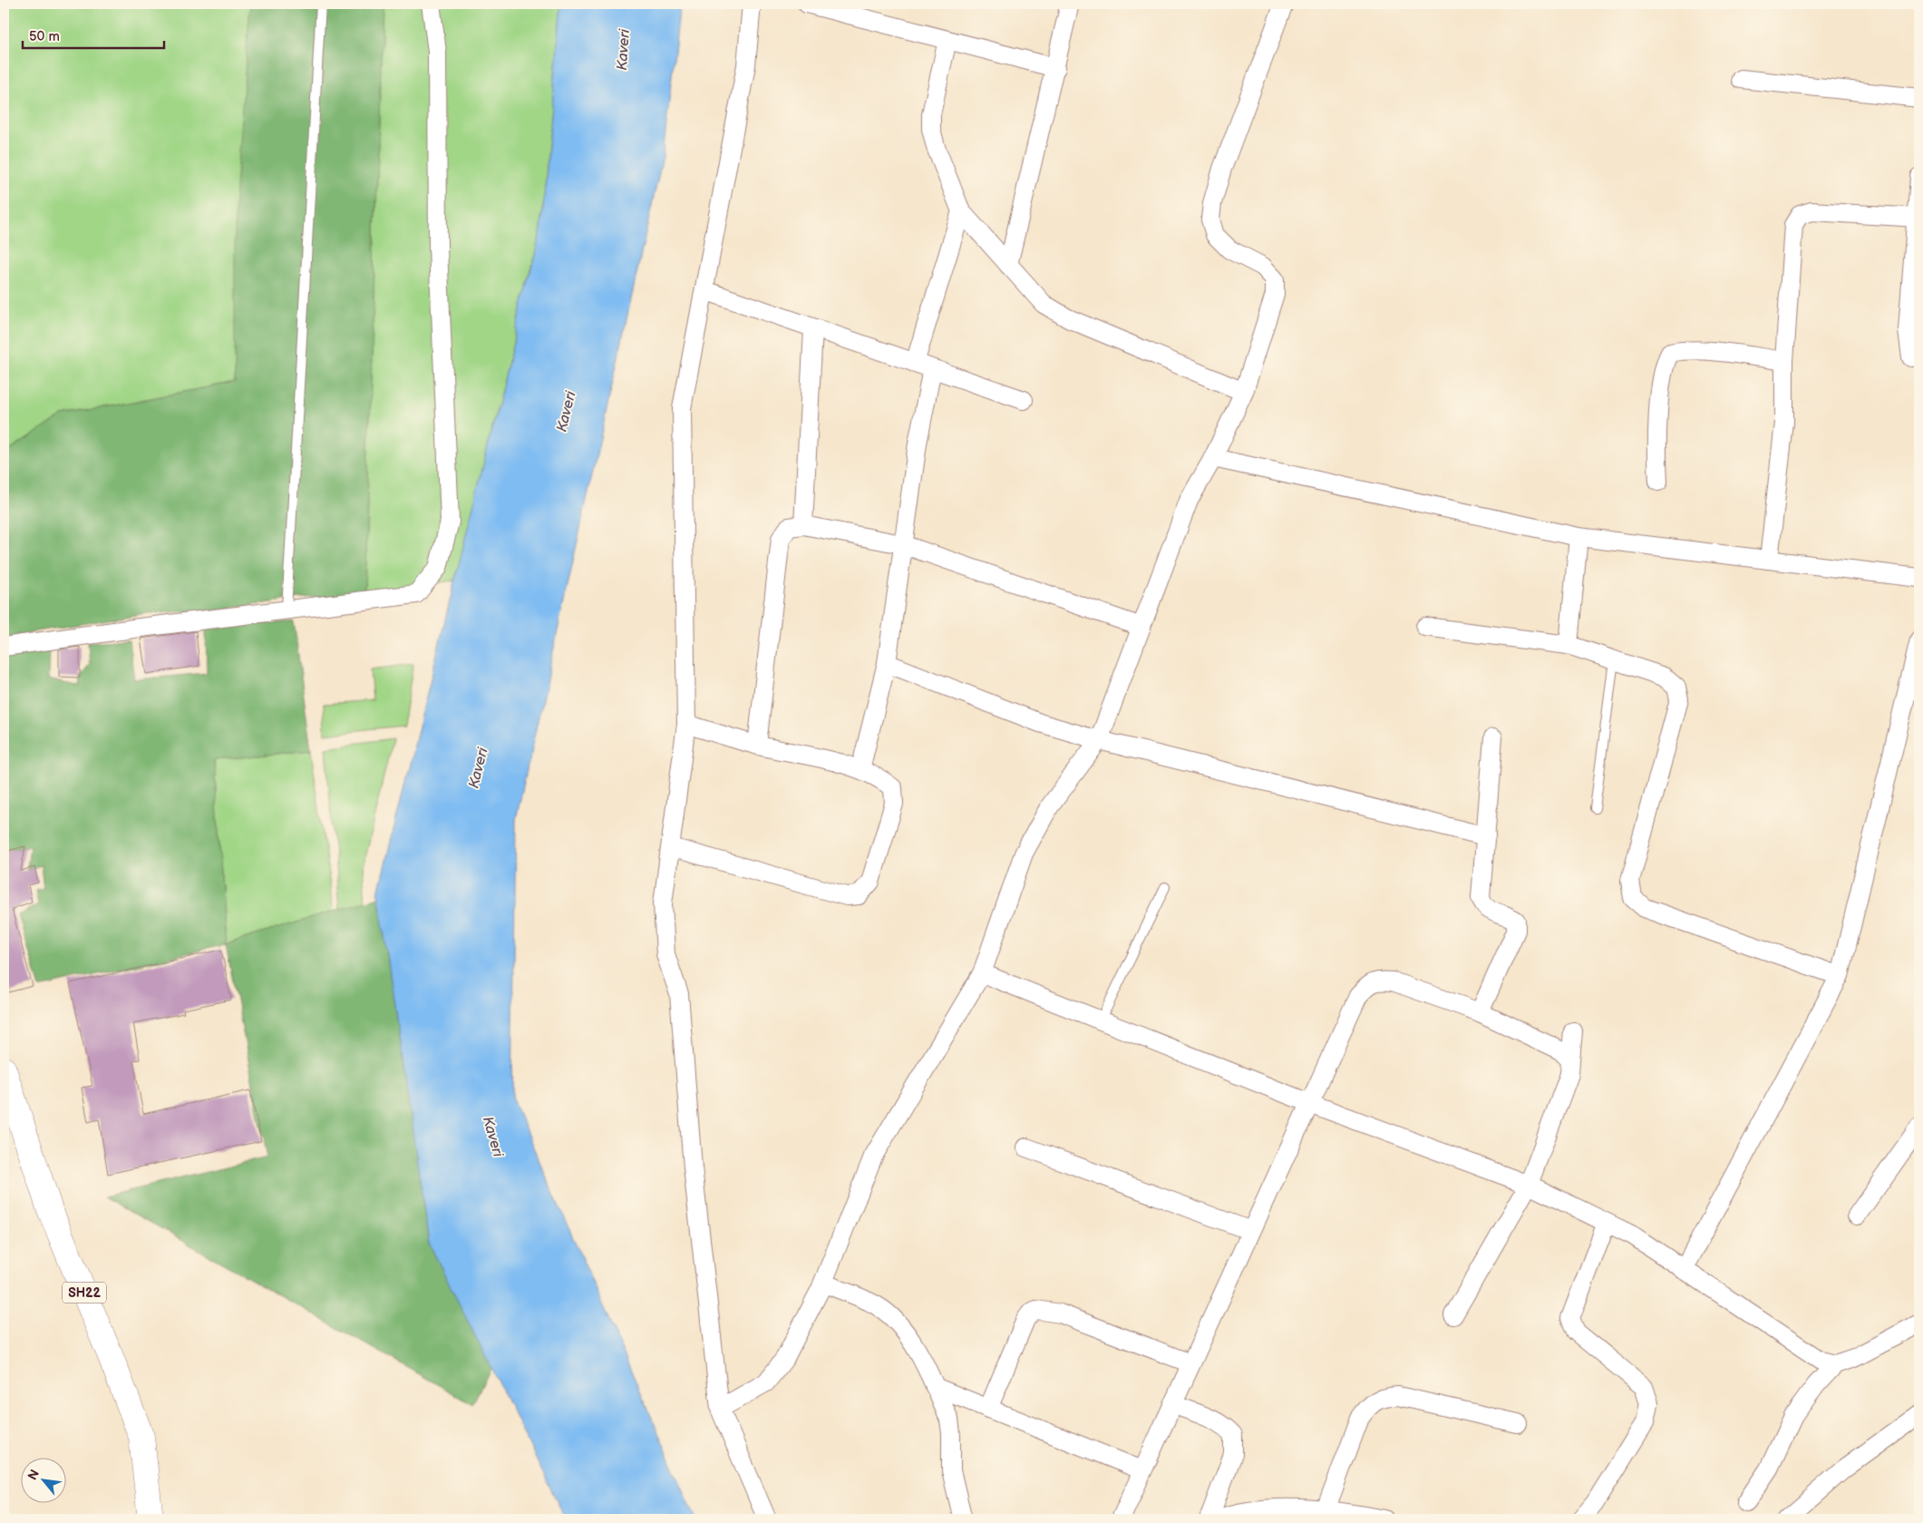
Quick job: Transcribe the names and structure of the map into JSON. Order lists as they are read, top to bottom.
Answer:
{
  "streets": {
    "main road": ["SH22"]
  },
  "water": ["Kaveri"],
  "scale_bar": "50 m",
  "north": "top left"
}
